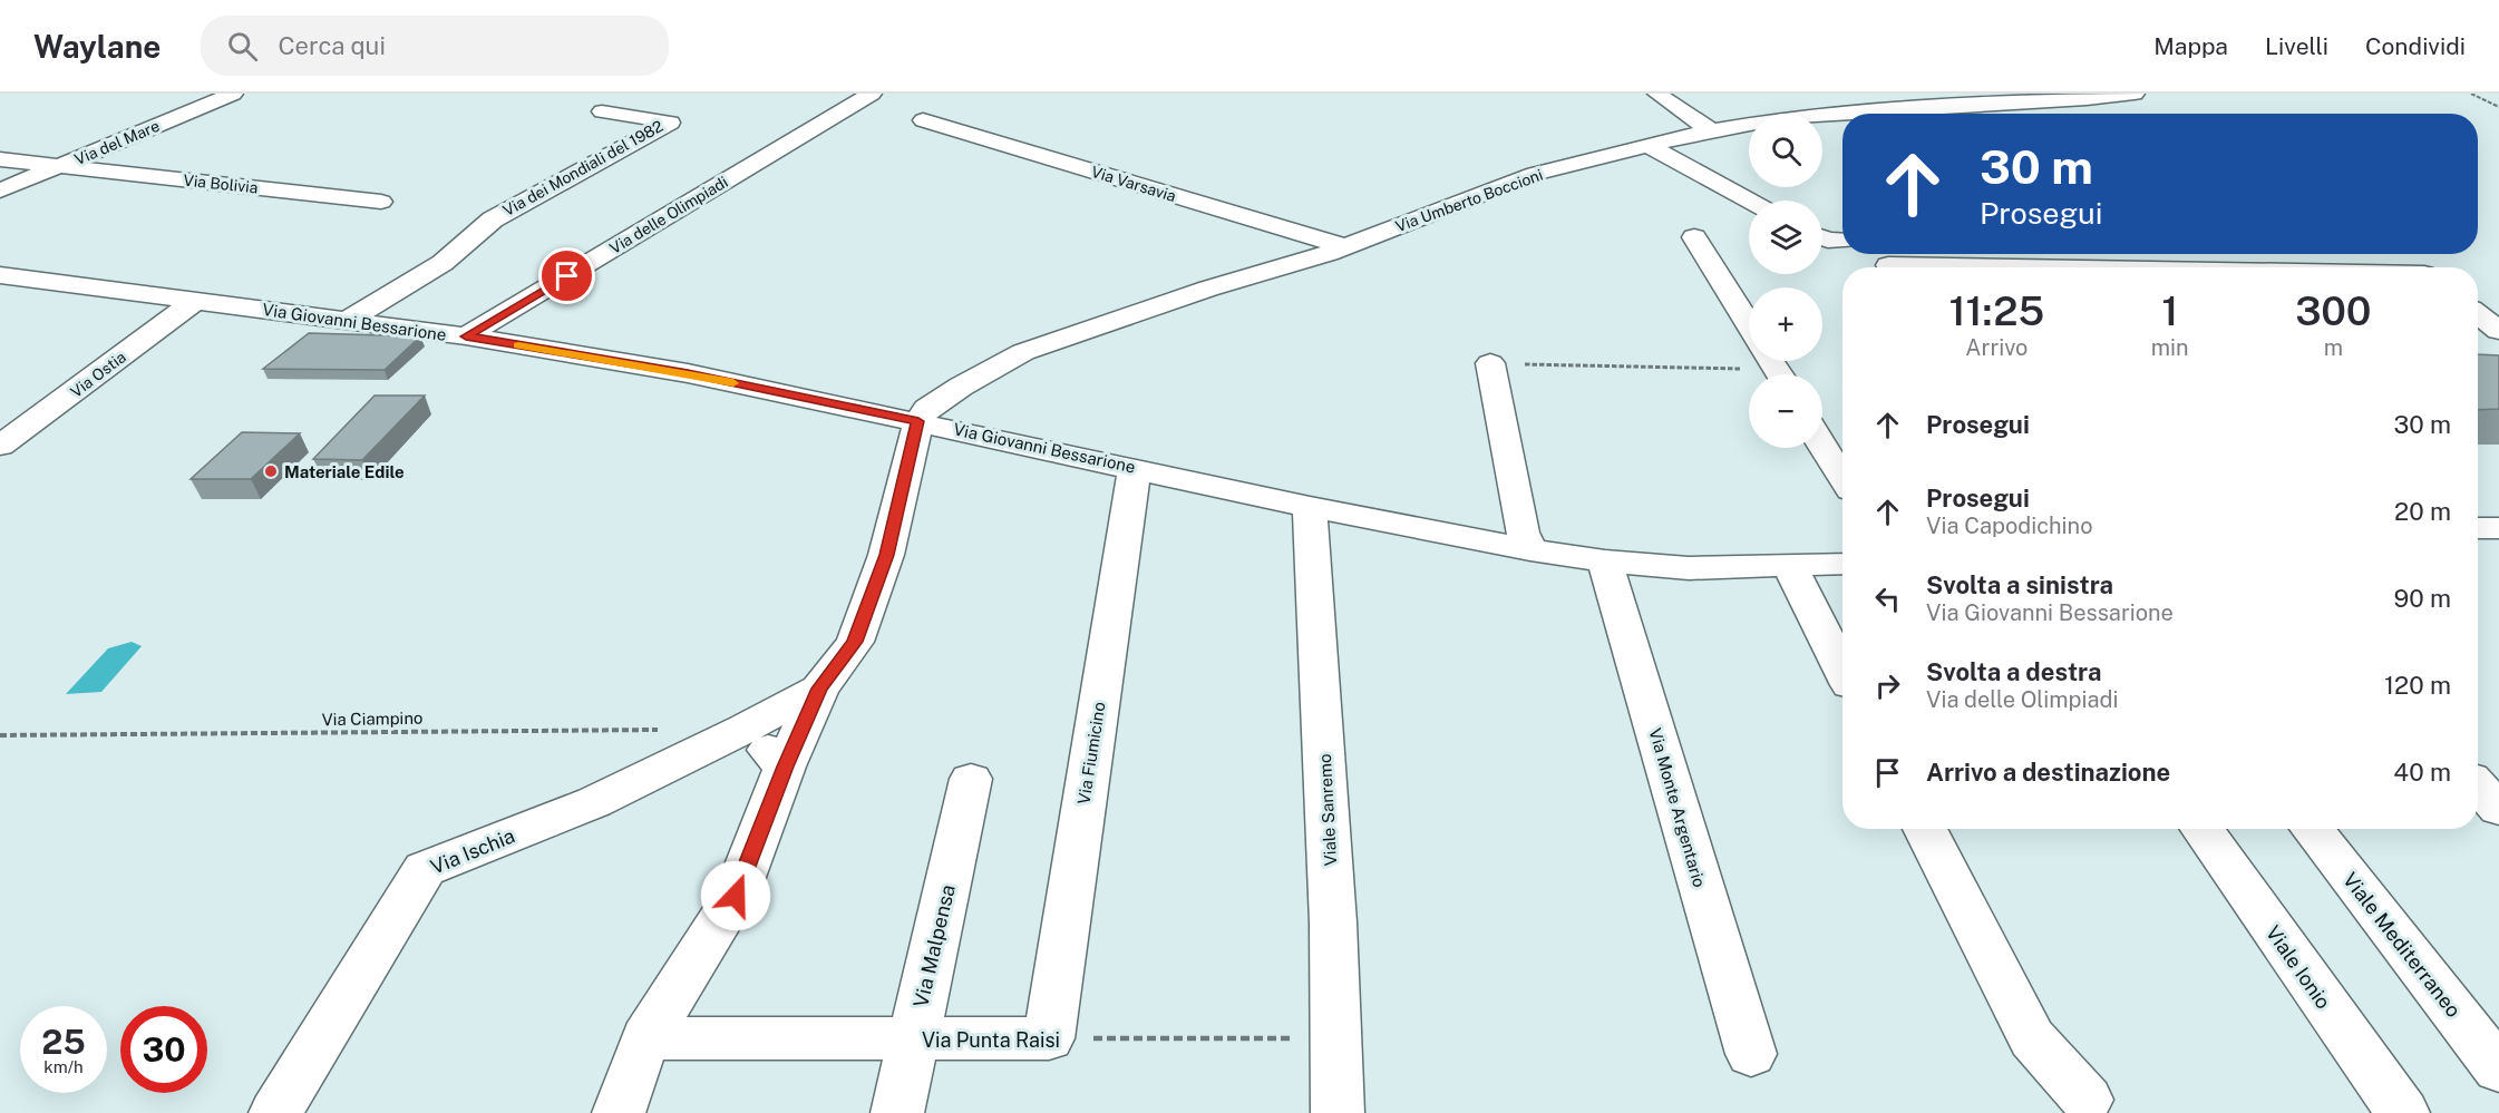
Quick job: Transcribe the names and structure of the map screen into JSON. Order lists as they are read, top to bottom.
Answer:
{
  "streets": {
    "street": [
      "Via del Mare",
      "Via dei Mondiali del 1982",
      "Via Bolivia",
      "Via Varsavia",
      "Via Umberto Boccioni",
      "Via delle Olimpiadi",
      "Via Giovanni Bessarione",
      "Via Ostia",
      "Via Fiumicino",
      "Via Monte Argentario",
      "Viale Sanremo",
      "Via Ischia",
      "Viale Mediterraneo",
      "Via Malpensa",
      "Viale Ionio",
      "Via Punta Raisi"
    ],
    "path": ["Via Ciampino"]
  },
  "crossings": [
    ["Via del Mare", "Via Bolivia"],
    ["Via dei Mondiali del 1982", "Via Giovanni Bessarione"],
    ["Via Varsavia", "Via Umberto Boccioni"],
    ["Via Umberto Boccioni", "Via Giovanni Bessarione"],
    ["Via delle Olimpiadi", "Via Giovanni Bessarione"],
    ["Via Giovanni Bessarione", "Via Ostia"],
    ["Via Giovanni Bessarione", "Via Fiumicino"],
    ["Via Giovanni Bessarione", "Via Monte Argentario"],
    ["Via Giovanni Bessarione", "Viale Sanremo"],
    ["Via Fiumicino", "Via Punta Raisi"],
    ["Viale Sanremo", "Via Punta Raisi"],
    ["Via Malpensa", "Via Punta Raisi"]
  ],
  "places": ["Materiale Edile"],
  "page": {
    "header": "Waylane",
    "search": "Cerca qui",
    "nav": ["Mappa", "Livelli", "Condividi"],
    "map_buttons": ["+", "−"],
    "turn": ["30 m", "Prosegui"],
    "eta": [
      "11:25",
      "Arrivo",
      "1",
      "min",
      "300",
      "m"
    ],
    "list": [
      {
        "name": "Prosegui",
        "value": "30 m"
      },
      {
        "name": "Prosegui",
        "note": "Via Capodichino",
        "value": "20 m"
      },
      {
        "name": "Svolta a sinistra",
        "note": "Via Giovanni Bessarione",
        "value": "90 m"
      },
      {
        "name": "Svolta a destra",
        "note": "Via delle Olimpiadi",
        "value": "120 m"
      },
      {
        "name": "Arrivo a destinazione",
        "value": "40 m"
      }
    ],
    "speed": "25 km/h",
    "limit": "30"
  }
}
